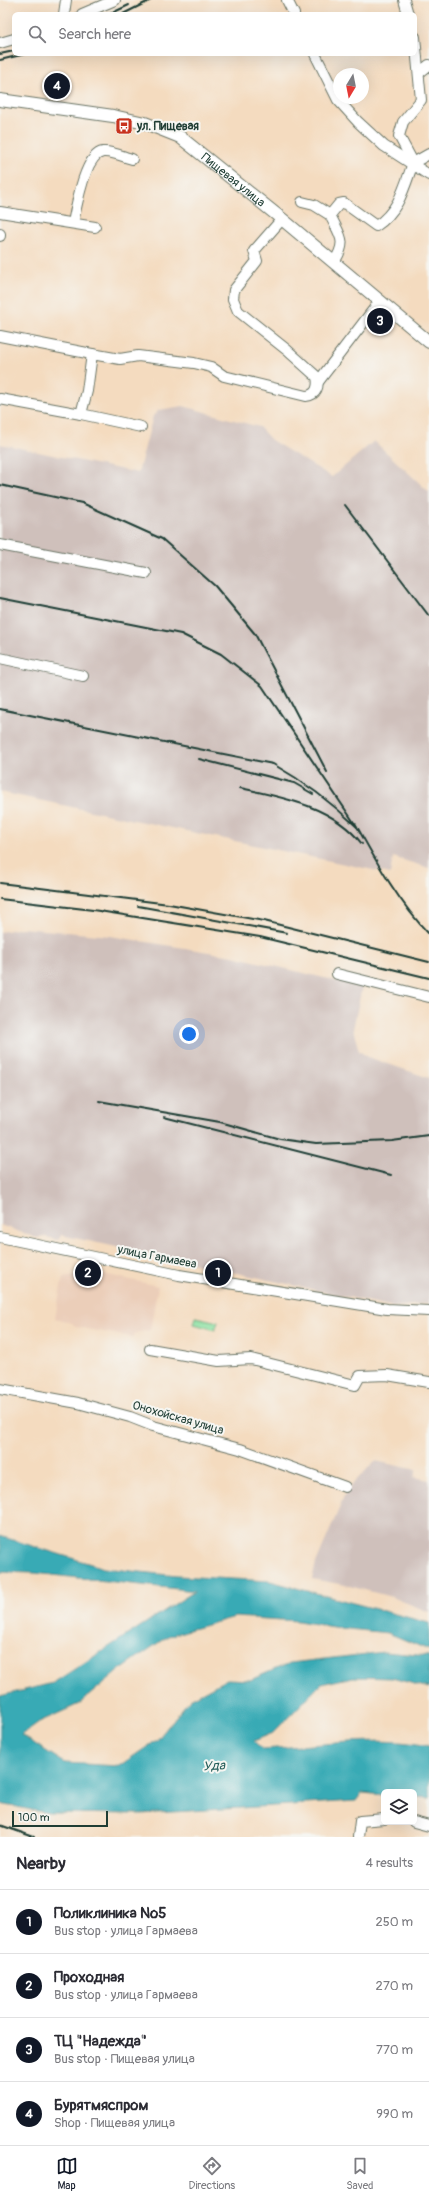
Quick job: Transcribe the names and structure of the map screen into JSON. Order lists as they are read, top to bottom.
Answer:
{
  "streets": {
    "main road": ["Пищевая улица"],
    "street": ["улица Гармаева", "Онохойская улица"]
  },
  "water": ["Уда"],
  "places": {
    "bus stop": ["ул. Пищевая"]
  },
  "scale_bar": "100 m",
  "north": "bottom",
  "page": {
    "search": "Search here",
    "pins": [
      "4",
      "3",
      "1",
      "2"
    ],
    "scale": "100 m",
    "heading": ["Nearby", "4 results"],
    "list": [
      {
        "mark": "1",
        "name": "Поликлиника №5",
        "note": "Bus stop · улица Гармаева",
        "value": "250 m"
      },
      {
        "mark": "2",
        "name": "Проходная",
        "note": "Bus stop · улица Гармаева",
        "value": "270 m"
      },
      {
        "mark": "3",
        "name": "ТЦ \"Надежда\"",
        "note": "Bus stop · Пищевая улица",
        "value": "770 m"
      },
      {
        "mark": "4",
        "name": "Бурятмяспром",
        "note": "Shop · Пищевая улица",
        "value": "990 m"
      }
    ],
    "nav": ["Map", "Directions", "Saved"]
  }
}
